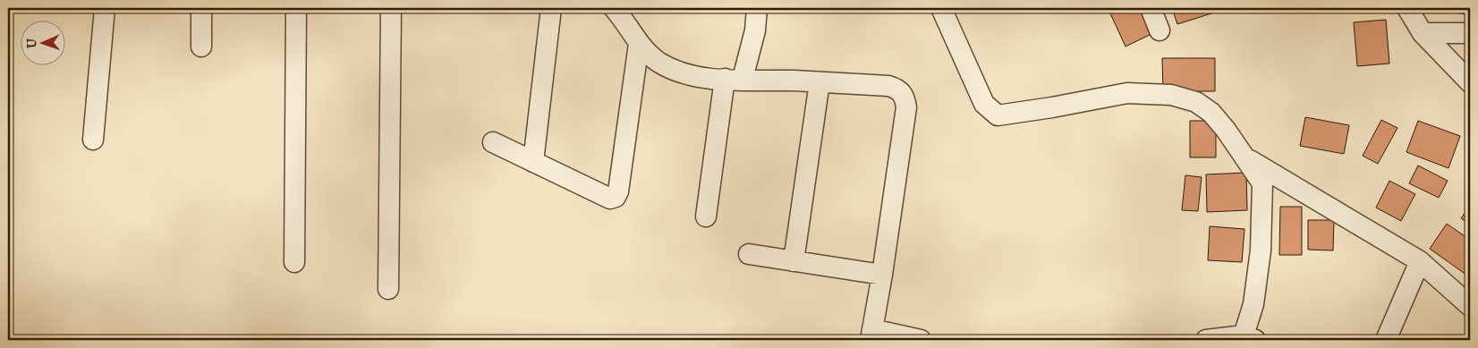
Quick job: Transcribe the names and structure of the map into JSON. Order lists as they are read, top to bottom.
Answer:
{
  "north": "left"
}
